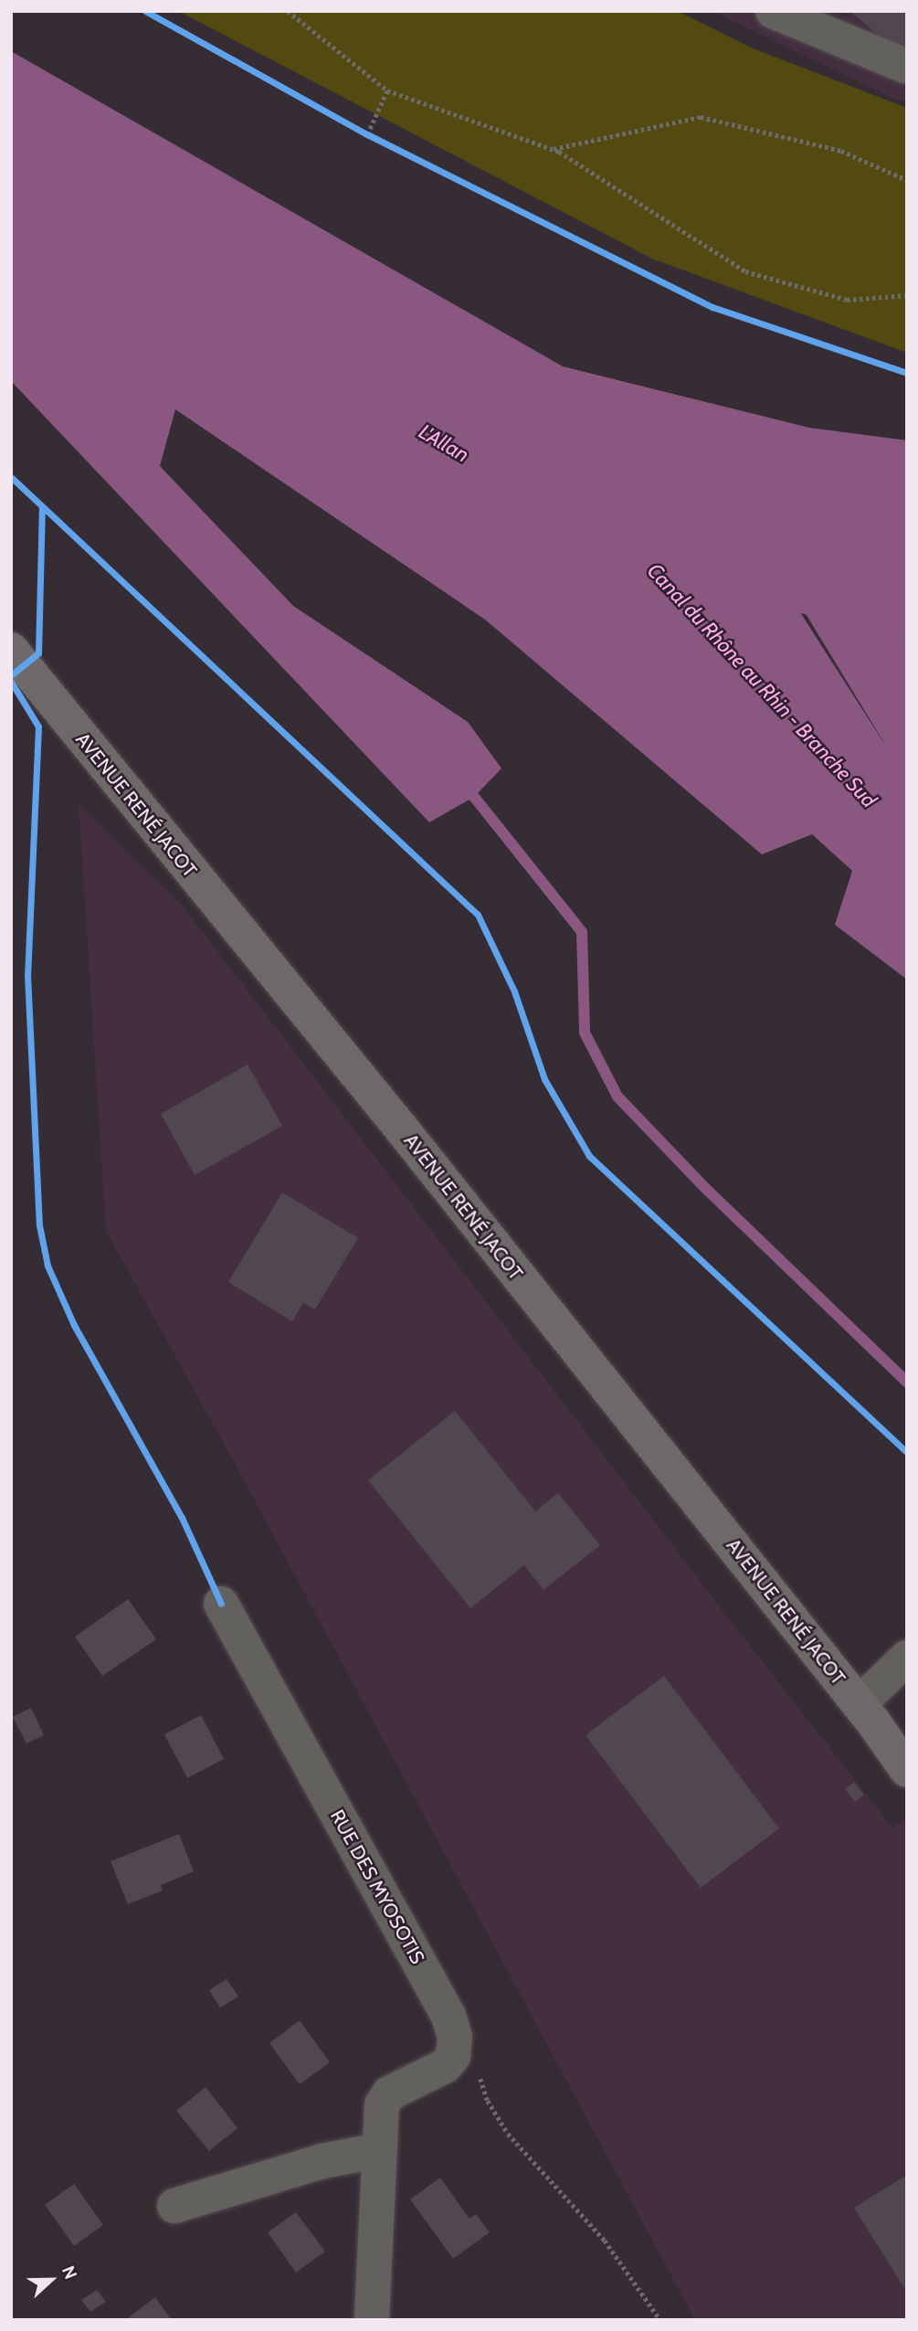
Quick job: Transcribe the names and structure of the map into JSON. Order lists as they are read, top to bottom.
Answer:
{
  "streets": {
    "main road": ["AVENUE RENÉ JACOT"],
    "street": ["RUE DES MYOSOTIS"]
  },
  "water": ["L'Allan", "Canal du Rhône au Rhin - Branche Sud"],
  "north": "right"
}
